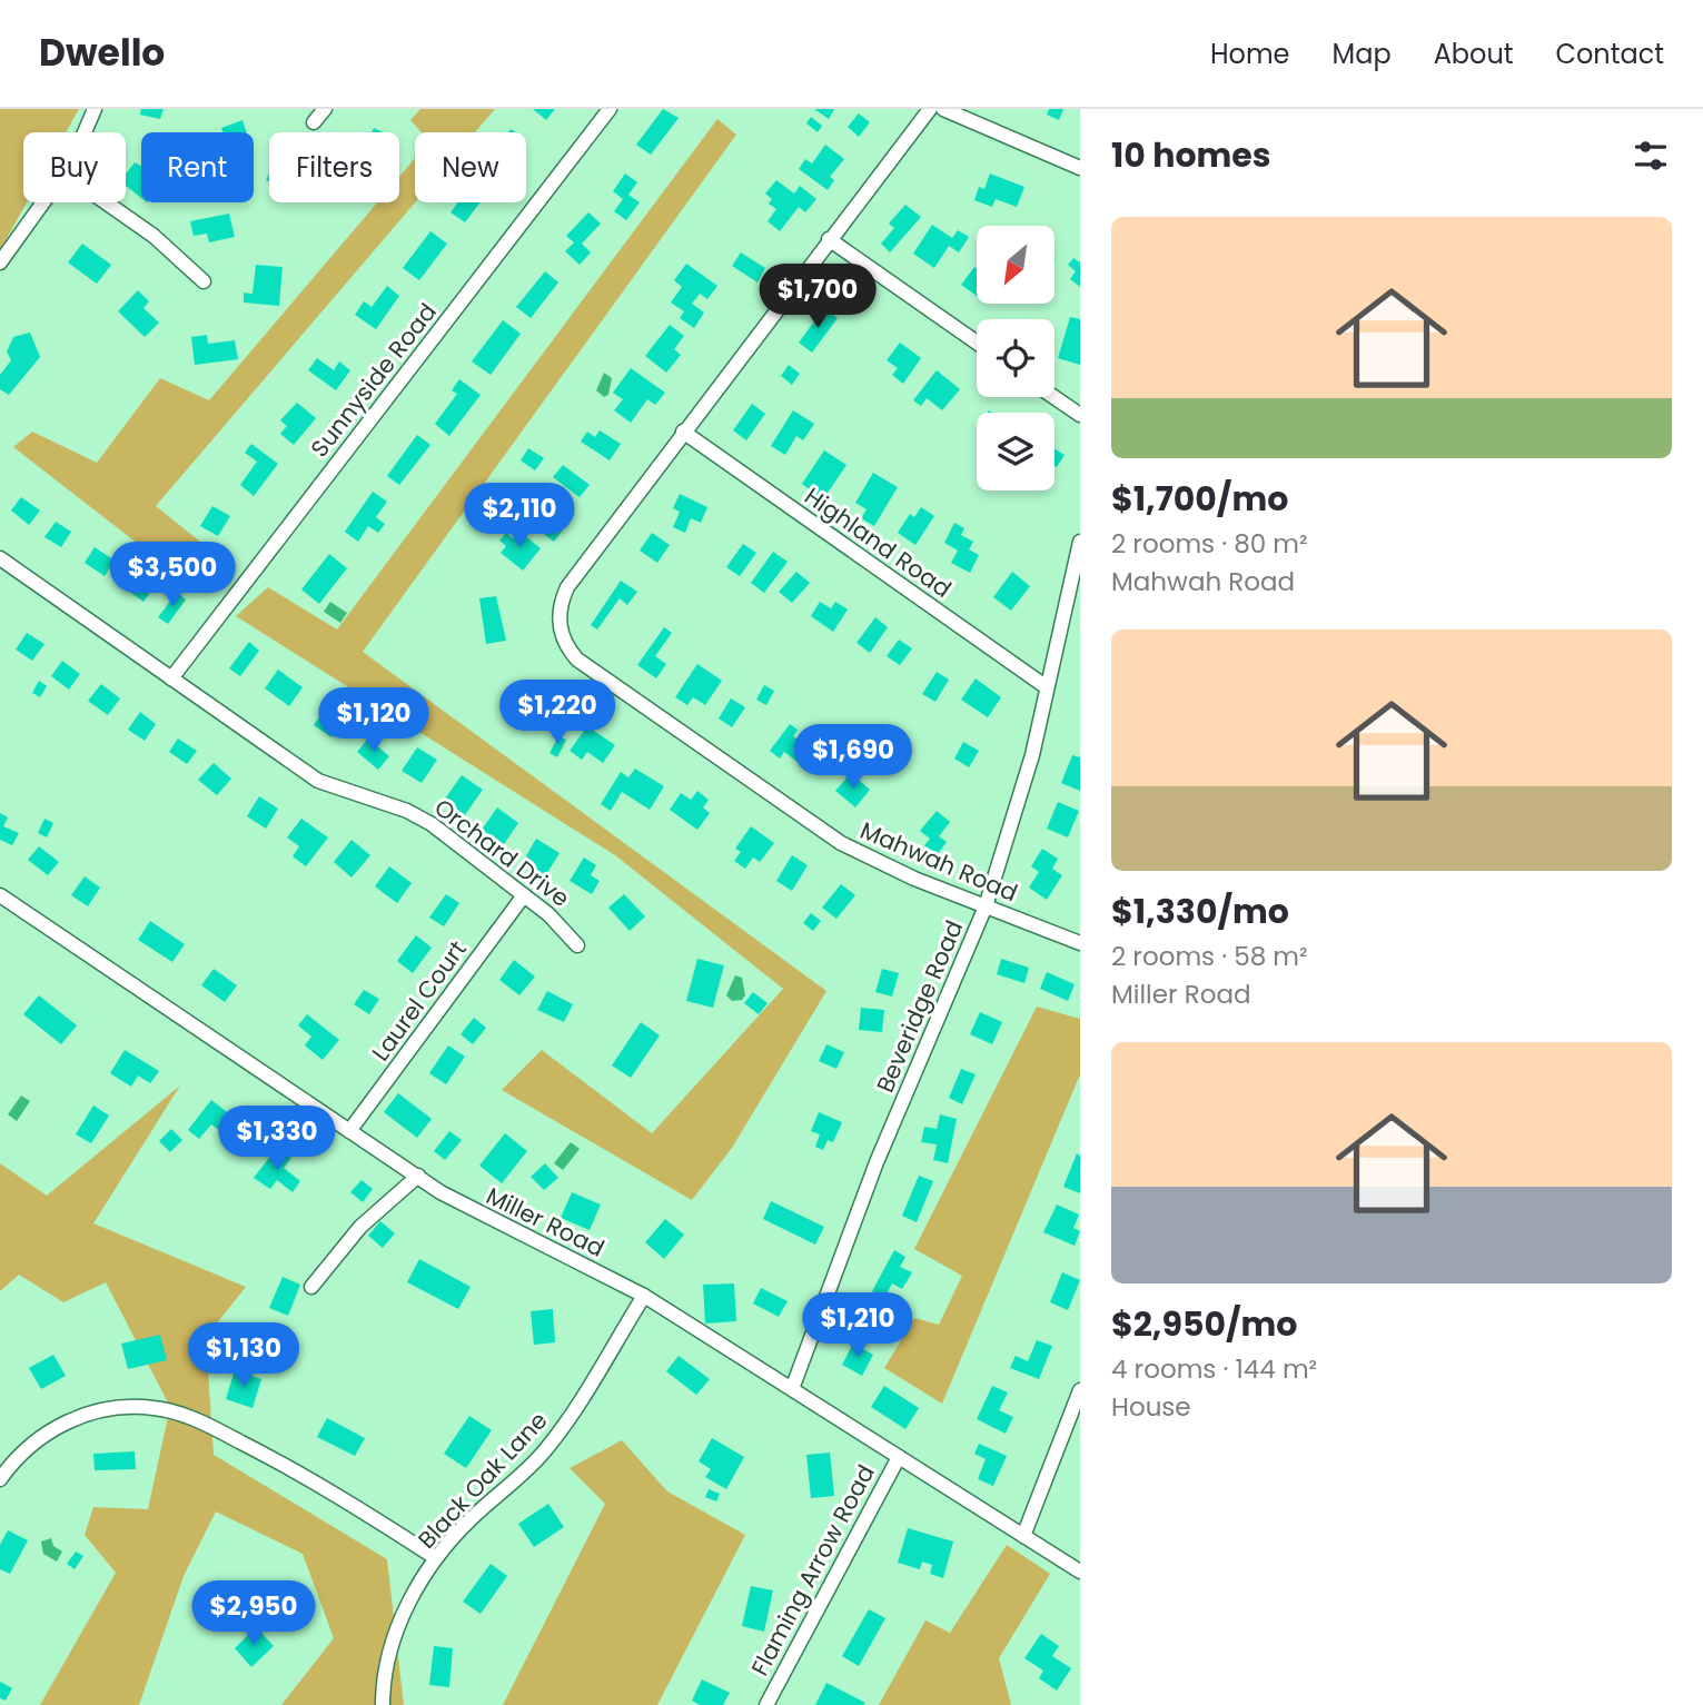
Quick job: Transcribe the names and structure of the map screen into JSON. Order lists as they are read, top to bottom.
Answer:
{
  "streets": {
    "street": [
      "Sunnyside Road",
      "Highland Road",
      "Orchard Drive",
      "Mahwah Road",
      "Laurel Court",
      "Beveridge Road",
      "Miller Road",
      "Black Oak Lane",
      "Flaming Arrow Road"
    ]
  },
  "crossings": [
    ["Sunnyside Road", "Orchard Drive"],
    ["Highland Road", "Mahwah Road"],
    ["Highland Road", "Beveridge Road"],
    ["Orchard Drive", "Laurel Court"],
    ["Mahwah Road", "Beveridge Road"],
    ["Laurel Court", "Miller Road"],
    ["Beveridge Road", "Miller Road"],
    ["Miller Road", "Black Oak Lane"],
    ["Miller Road", "Flaming Arrow Road"]
  ],
  "north": "bottom left",
  "page": {
    "header": "Dwello",
    "nav": [
      "Home",
      "Map",
      "About",
      "Contact"
    ],
    "heading": "10 homes",
    "chip": [
      "Buy",
      "Rent",
      "Filters",
      "New"
    ],
    "list": [
      {
        "name": "$1,700/mo",
        "note": "2 rooms · 80 m² · Mahwah Road"
      },
      {
        "name": "$1,330/mo",
        "note": "2 rooms · 58 m² · Miller Road"
      },
      {
        "name": "$2,950/mo",
        "note": "4 rooms · 144 m² · House"
      }
    ],
    "price": [
      "$1,700",
      "$2,110",
      "$3,500",
      "$1,220",
      "$1,120",
      "$1,690",
      "$1,330",
      "$1,210",
      "$1,130",
      "$2,950"
    ]
  }
}
